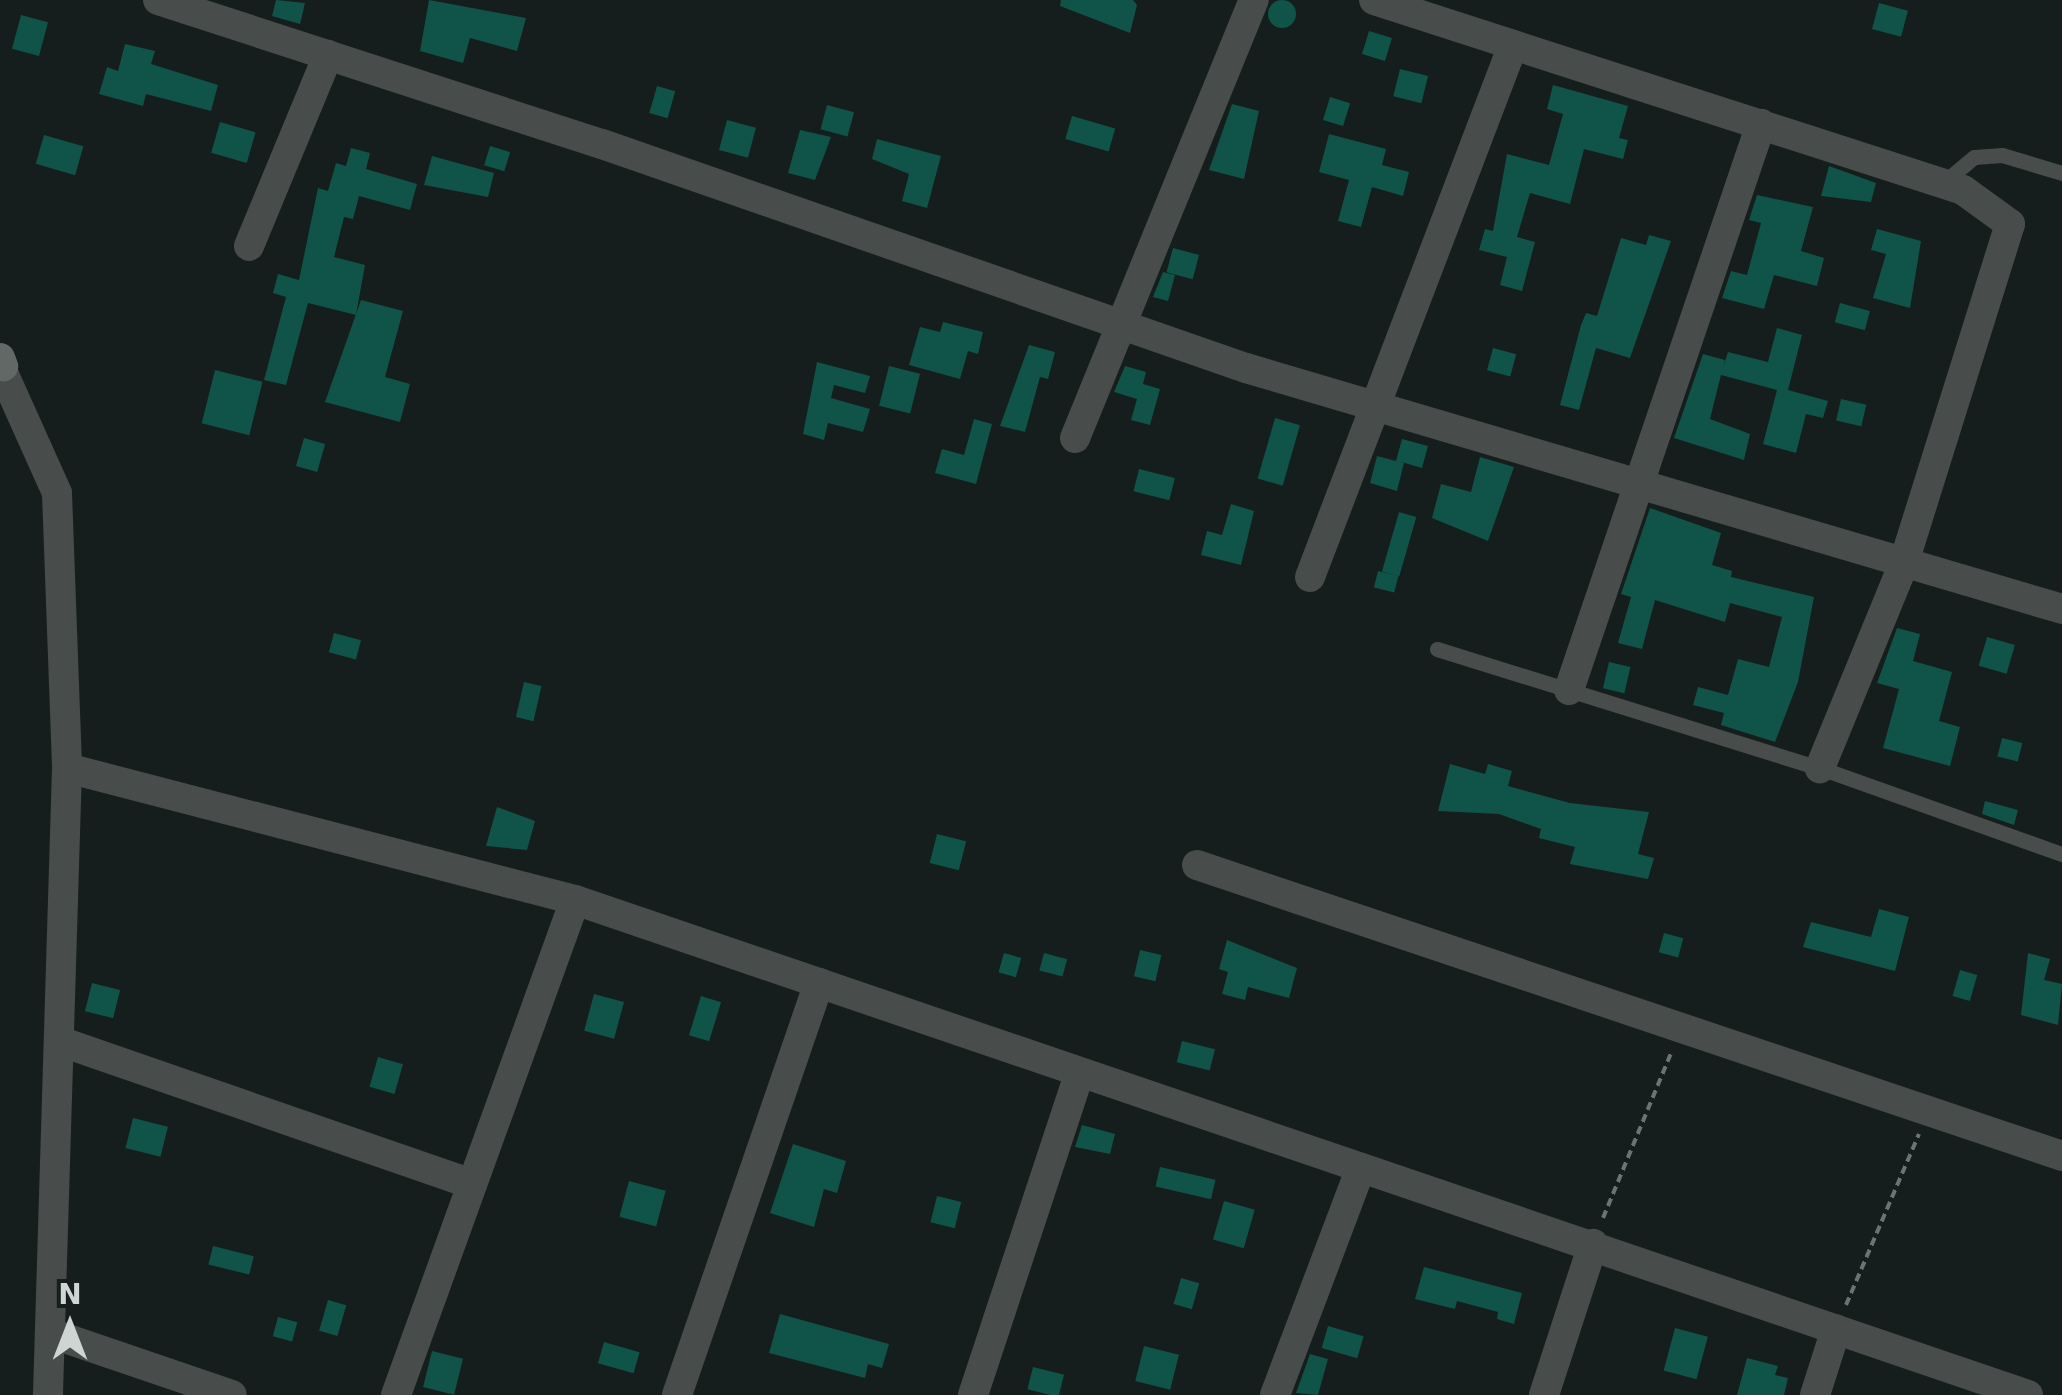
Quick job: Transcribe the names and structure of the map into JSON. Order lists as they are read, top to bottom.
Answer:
{
  "north": "top"
}
